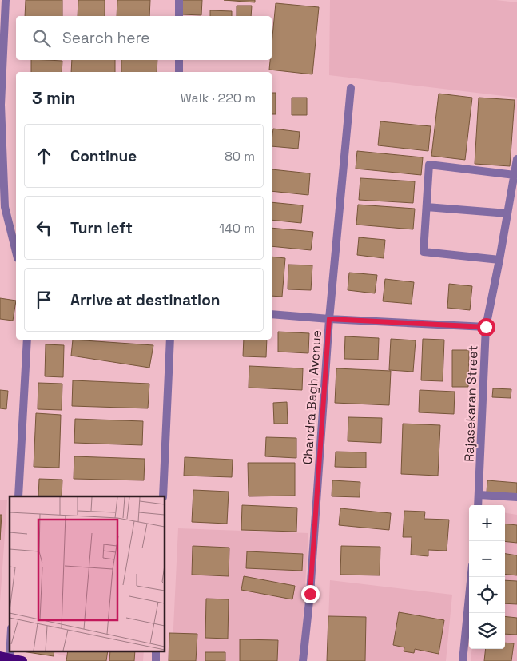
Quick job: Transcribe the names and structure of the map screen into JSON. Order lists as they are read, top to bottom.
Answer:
{
  "streets": {
    "street": ["Chandra Bagh Avenue", "Rajasekaran Street"]
  },
  "page": {
    "search": "Search here",
    "heading": ["3 min", "Walk · 220 m"],
    "list": [
      ["Continue", "80 m"],
      ["Turn left", "140 m"],
      "Arrive at destination"
    ],
    "map_buttons": ["+", "−"]
  }
}
